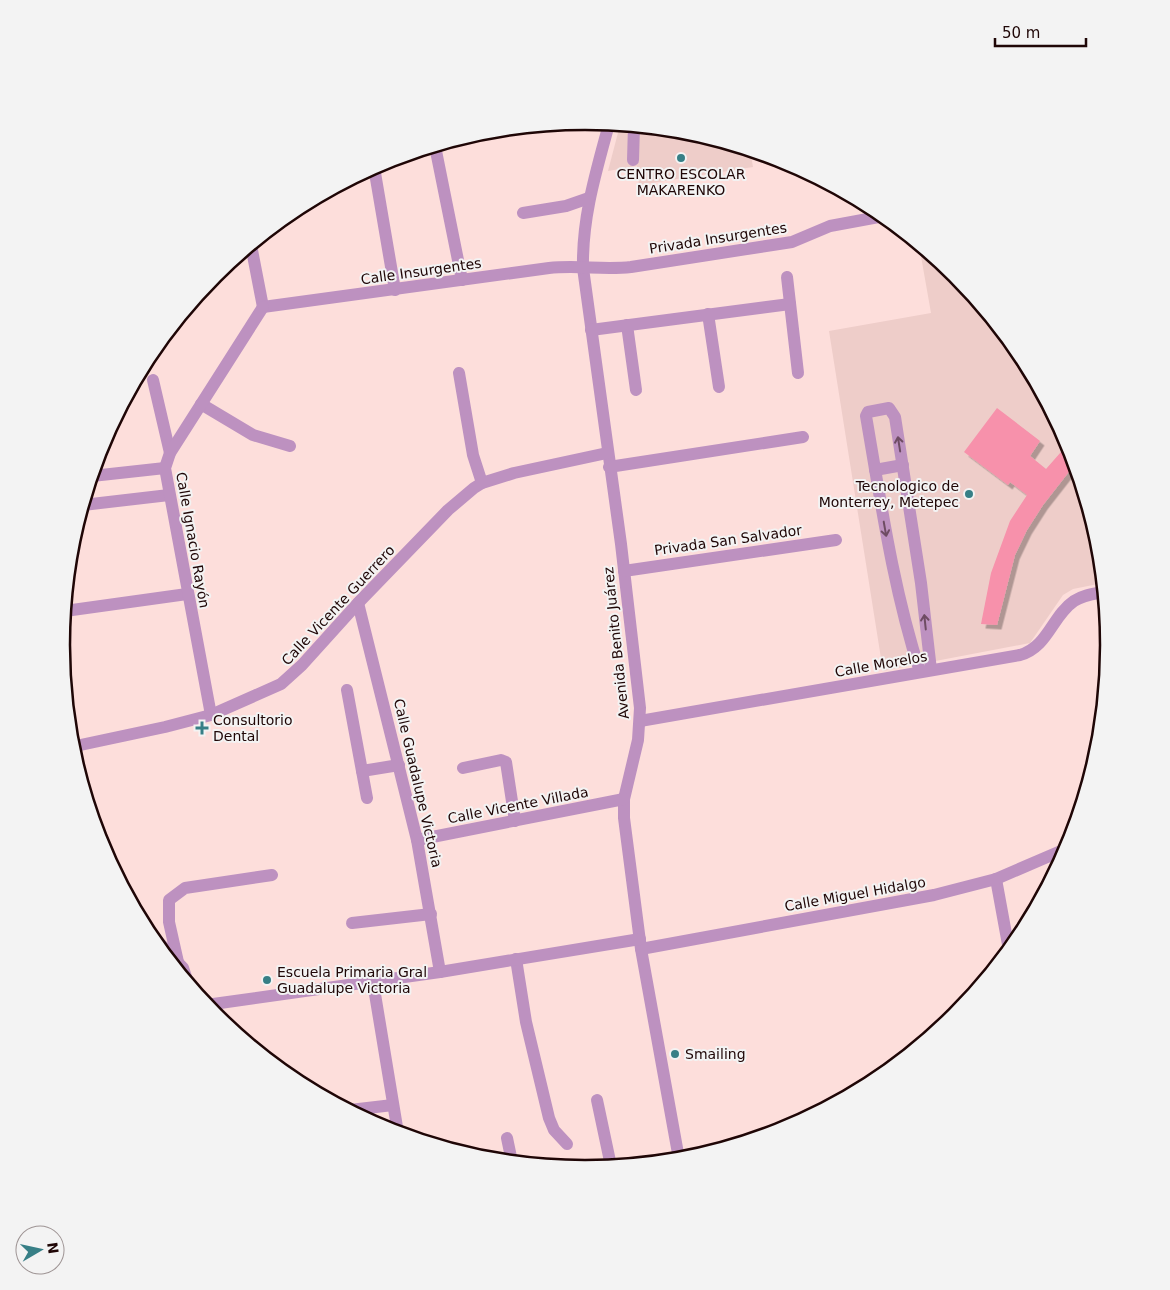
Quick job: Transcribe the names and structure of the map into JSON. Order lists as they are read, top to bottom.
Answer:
{
  "streets": {
    "street": [
      "Privada Insurgentes",
      "Calle Insurgentes",
      "Calle Ignacio Rayón",
      "Privada San Salvador",
      "Calle Vicente Guerrero",
      "Avenida Benito Juárez",
      "Calle Morelos",
      "Calle Guadalupe Victoria",
      "Calle Vicente Villada",
      "Calle Miguel Hidalgo"
    ]
  },
  "crossings": [
    ["Privada Insurgentes", "Calle Insurgentes"],
    ["Privada Insurgentes", "Avenida Benito Juárez"],
    ["Calle Insurgentes", "Calle Ignacio Rayón"],
    ["Calle Insurgentes", "Avenida Benito Juárez"],
    ["Calle Ignacio Rayón", "Calle Vicente Guerrero"],
    ["Privada San Salvador", "Avenida Benito Juárez"],
    ["Calle Vicente Guerrero", "Avenida Benito Juárez"],
    ["Calle Vicente Guerrero", "Calle Guadalupe Victoria"],
    ["Avenida Benito Juárez", "Calle Morelos"],
    ["Avenida Benito Juárez", "Calle Vicente Villada"],
    ["Avenida Benito Juárez", "Calle Miguel Hidalgo"],
    ["Calle Guadalupe Victoria", "Calle Vicente Villada"],
    ["Calle Guadalupe Victoria", "Calle Miguel Hidalgo"]
  ],
  "places": {
    "other": [
      "CENTRO ESCOLAR MAKARENKO",
      "Tecnologico de Monterrey, Metepec",
      "Escuela Primaria Gral Guadalupe Victoria",
      "Smailing"
    ],
    "health": ["Consultorio Dental"]
  },
  "scale_bar": "50 m",
  "north": "right"
}
